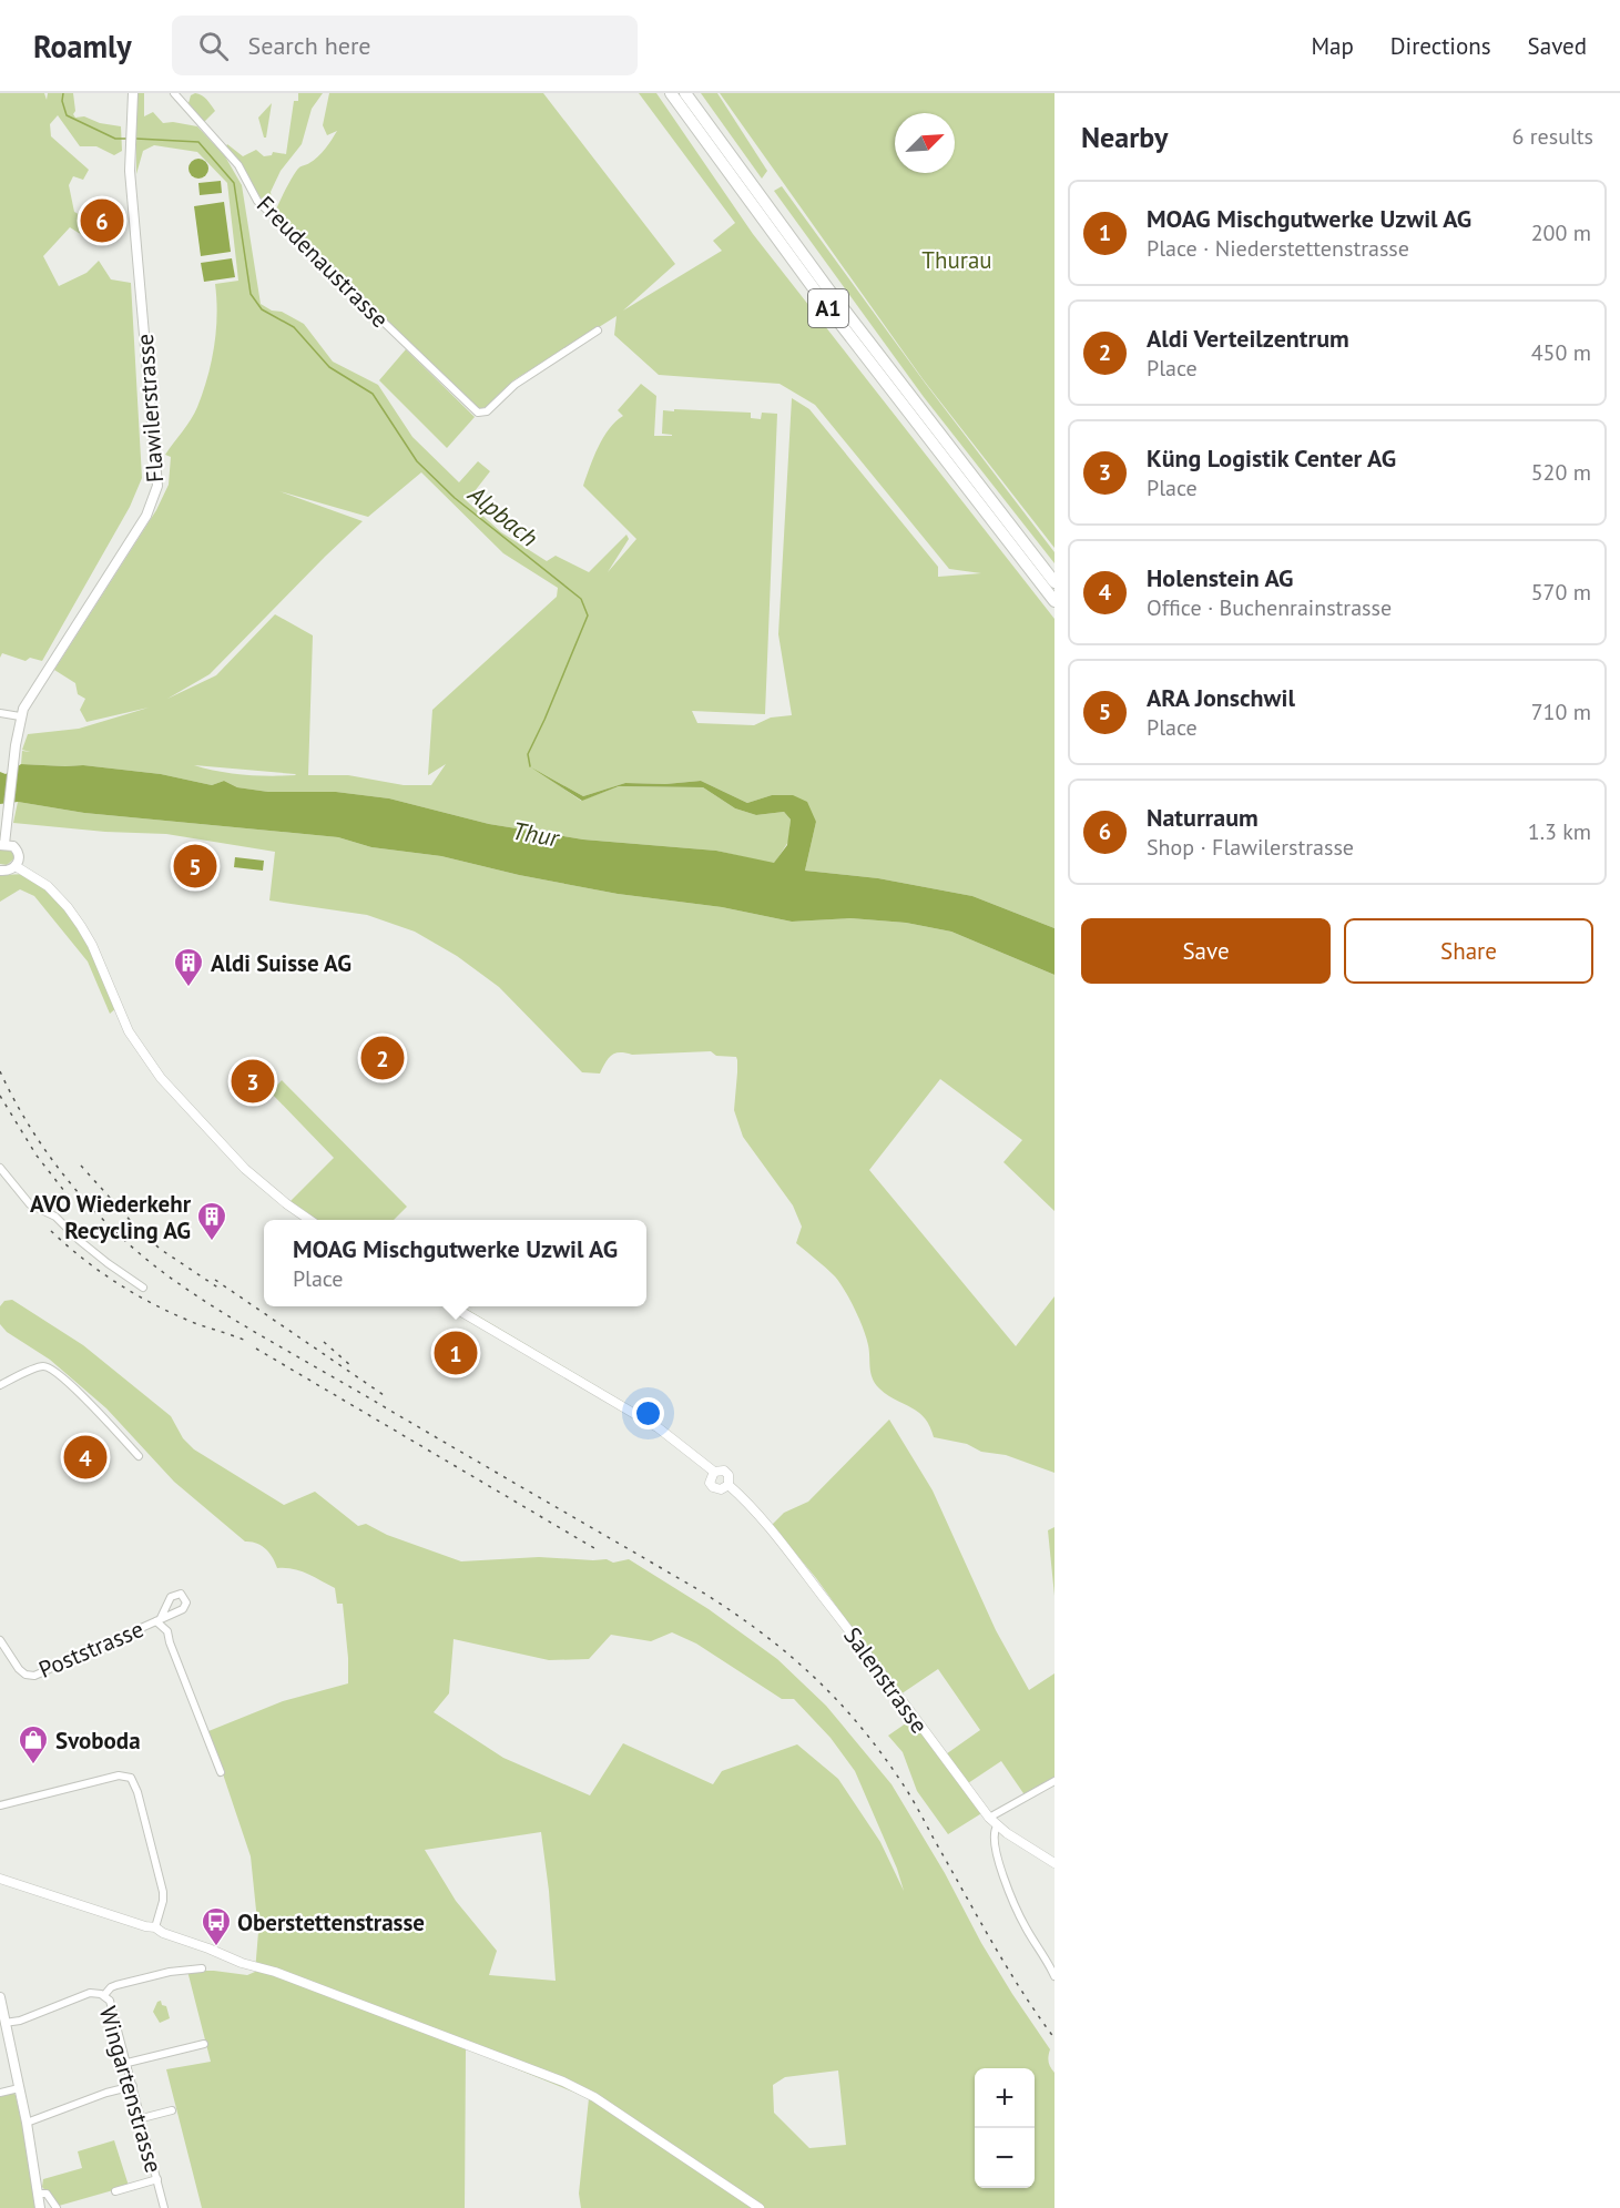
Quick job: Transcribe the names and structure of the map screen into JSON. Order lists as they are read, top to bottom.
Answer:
{
  "streets": {
    "highway": ["A1"],
    "main road": ["Flawilerstrasse"],
    "street": [
      "Freudenaustrasse",
      "Poststrasse",
      "Salenstrasse",
      "Wingartenstrasse"
    ]
  },
  "water": ["Alpbach", "Thur"],
  "parks": ["Thurau"],
  "places": {
    "building": ["Aldi Suisse AG", "AVO Wiederkehr Recycling AG"],
    "shop": ["Svoboda"],
    "bus stop": ["Oberstettenstrasse"]
  },
  "north": "top right",
  "page": {
    "header": "Roamly",
    "search": "Search here",
    "nav": ["Map", "Directions", "Saved"],
    "heading": ["Nearby", "6 results"],
    "list": [
      {
        "mark": "1",
        "name": "MOAG Mischgutwerke Uzwil AG",
        "note": "Place · Niederstettenstrasse",
        "value": "200 m"
      },
      {
        "mark": "2",
        "name": "Aldi Verteilzentrum",
        "note": "Place",
        "value": "450 m"
      },
      {
        "mark": "3",
        "name": "Küng Logistik Center AG",
        "note": "Place",
        "value": "520 m"
      },
      {
        "mark": "4",
        "name": "Holenstein AG",
        "note": "Office · Buchenrainstrasse",
        "value": "570 m"
      },
      {
        "mark": "5",
        "name": "ARA Jonschwil",
        "note": "Place",
        "value": "710 m"
      },
      {
        "mark": "6",
        "name": "Naturraum",
        "note": "Shop · Flawilerstrasse",
        "value": "1.3 km"
      }
    ],
    "pins": [
      "6",
      "5",
      "2",
      "3",
      "1",
      "4"
    ],
    "buttons": ["Save", "Share"],
    "popup": ["MOAG Mischgutwerke Uzwil AG", "Place"],
    "map_buttons": ["+", "−"]
  }
}
